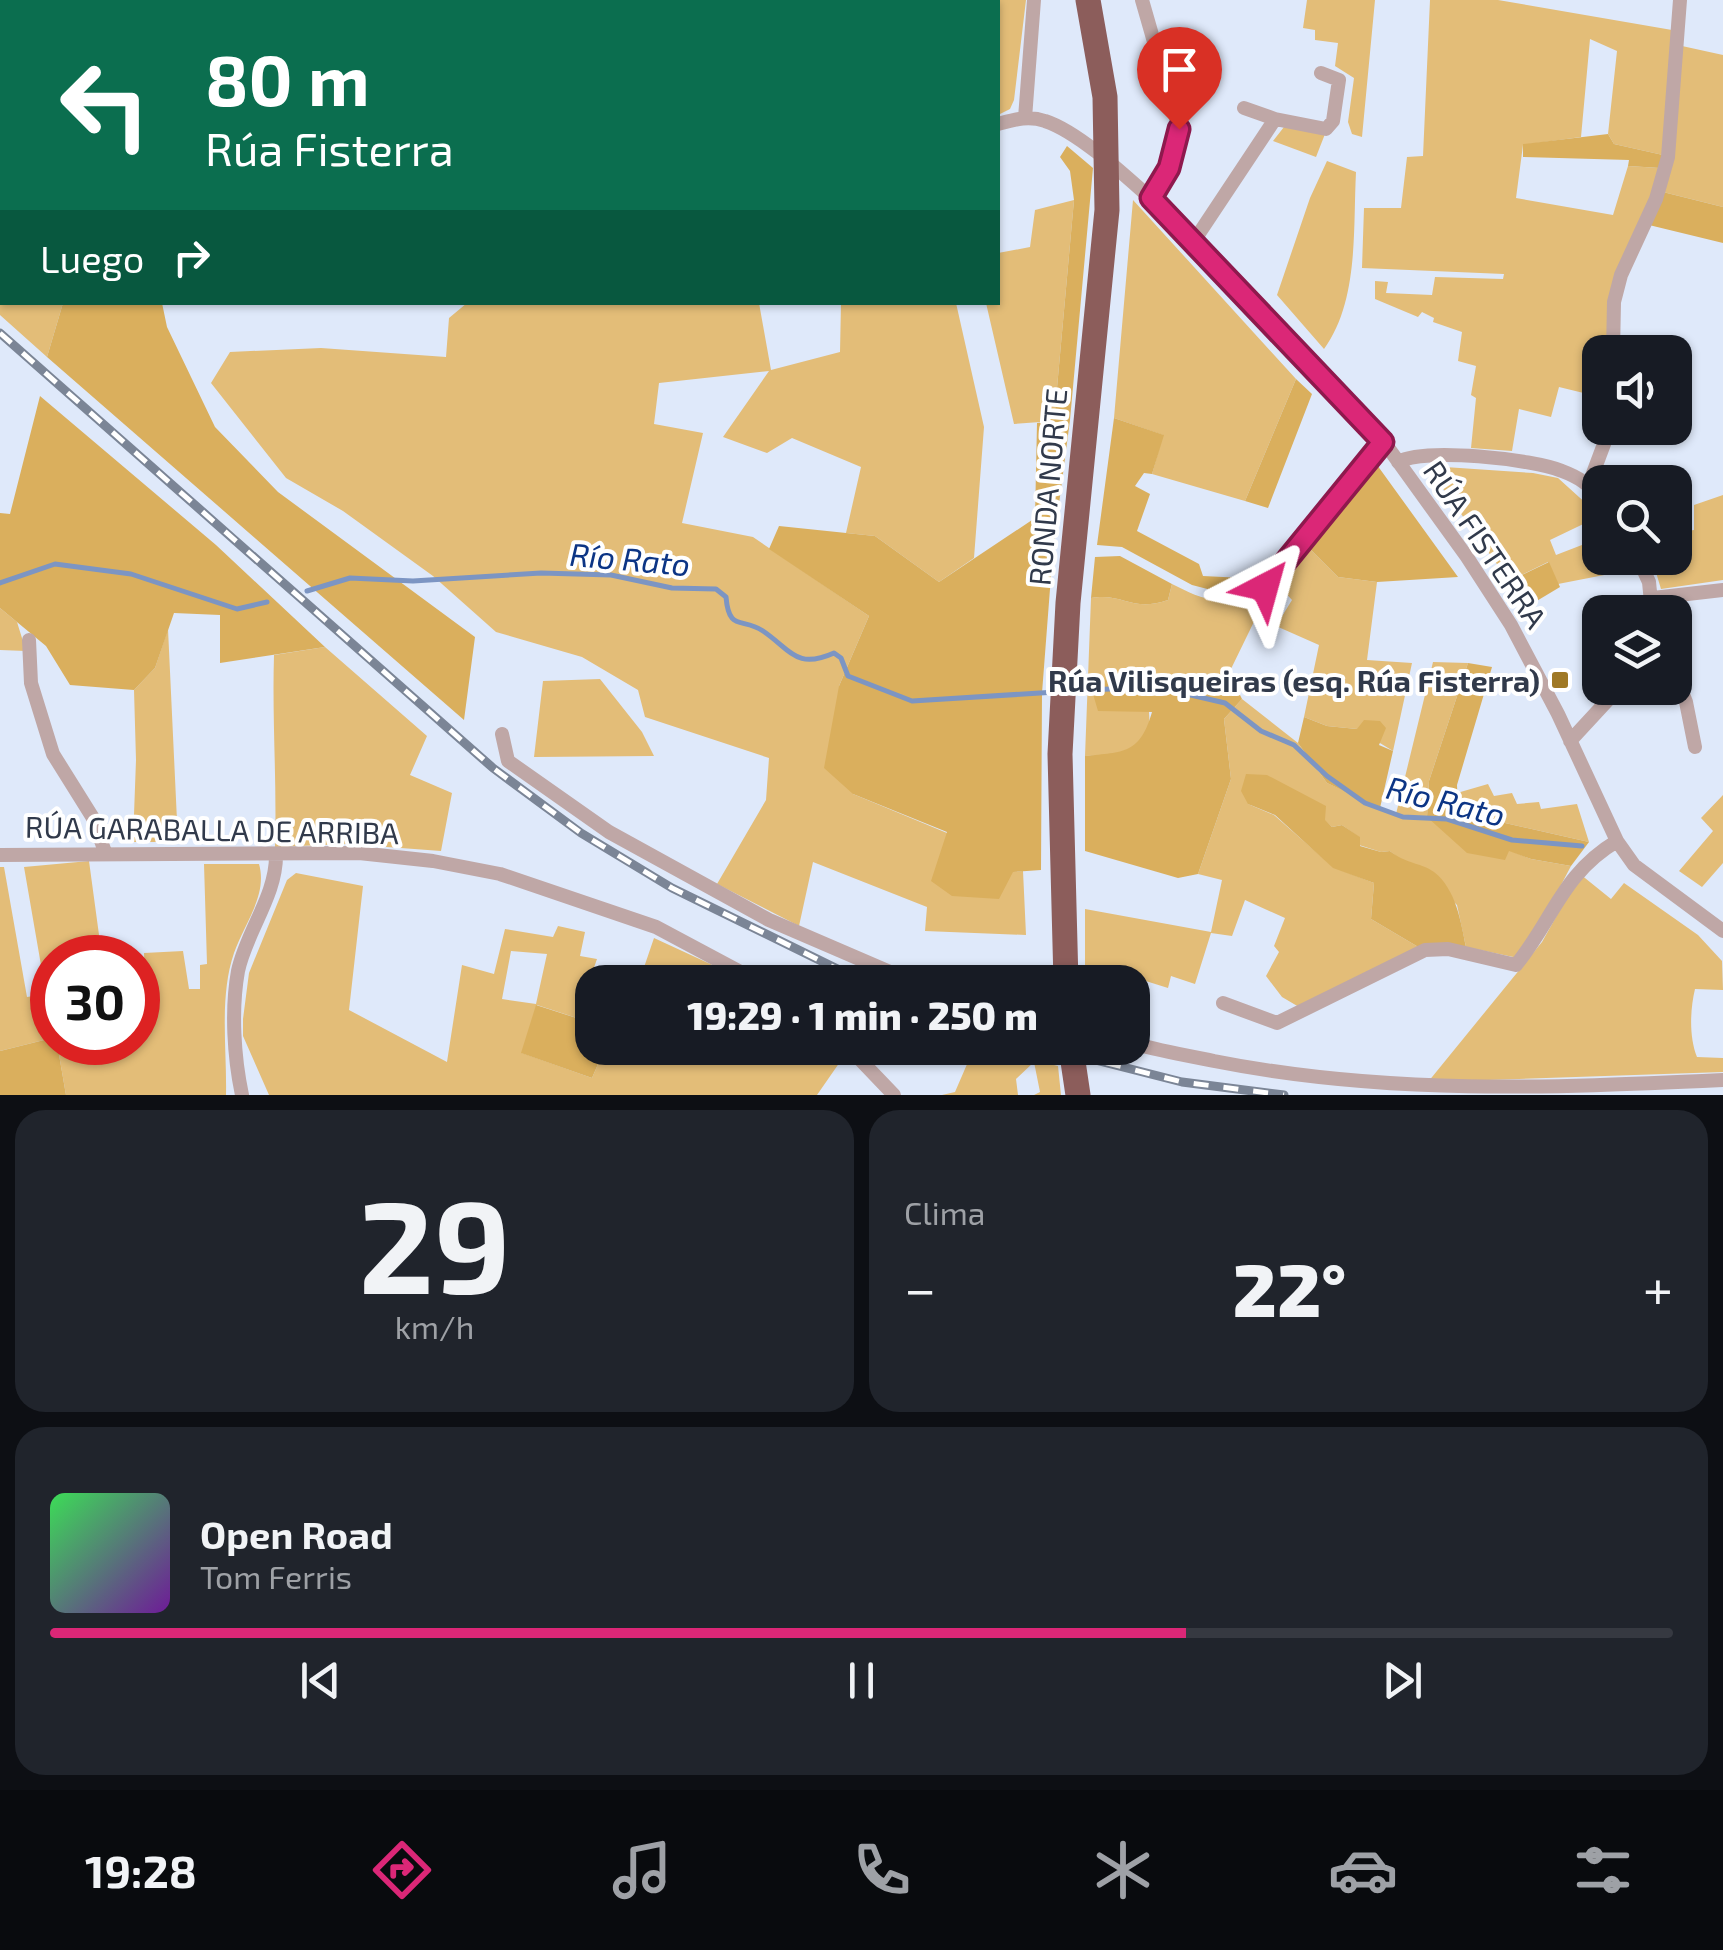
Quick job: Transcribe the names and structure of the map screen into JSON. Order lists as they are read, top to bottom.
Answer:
{
  "streets": {
    "highway": ["RONDA NORTE"],
    "street": ["RÚA FISTERRA", "RÚA GARABALLA DE ARRIBA"]
  },
  "water": ["Río Rato"],
  "places": {
    "transit": ["Rúa Vilisqueiras (esq. Rúa Fisterra)"]
  },
  "page": {
    "turn": ["80 m", "Rúa Fisterra"],
    "then": "Luego",
    "limit": "30",
    "trip": "19:29 · 1 min · 250 m",
    "tile": [
      ["29", "km/h"],
      "Clima"
    ],
    "heat": ["−", "22°", "+"],
    "song": ["Open Road", "Tom Ferris"],
    "tabs": "19:28"
  }
}
